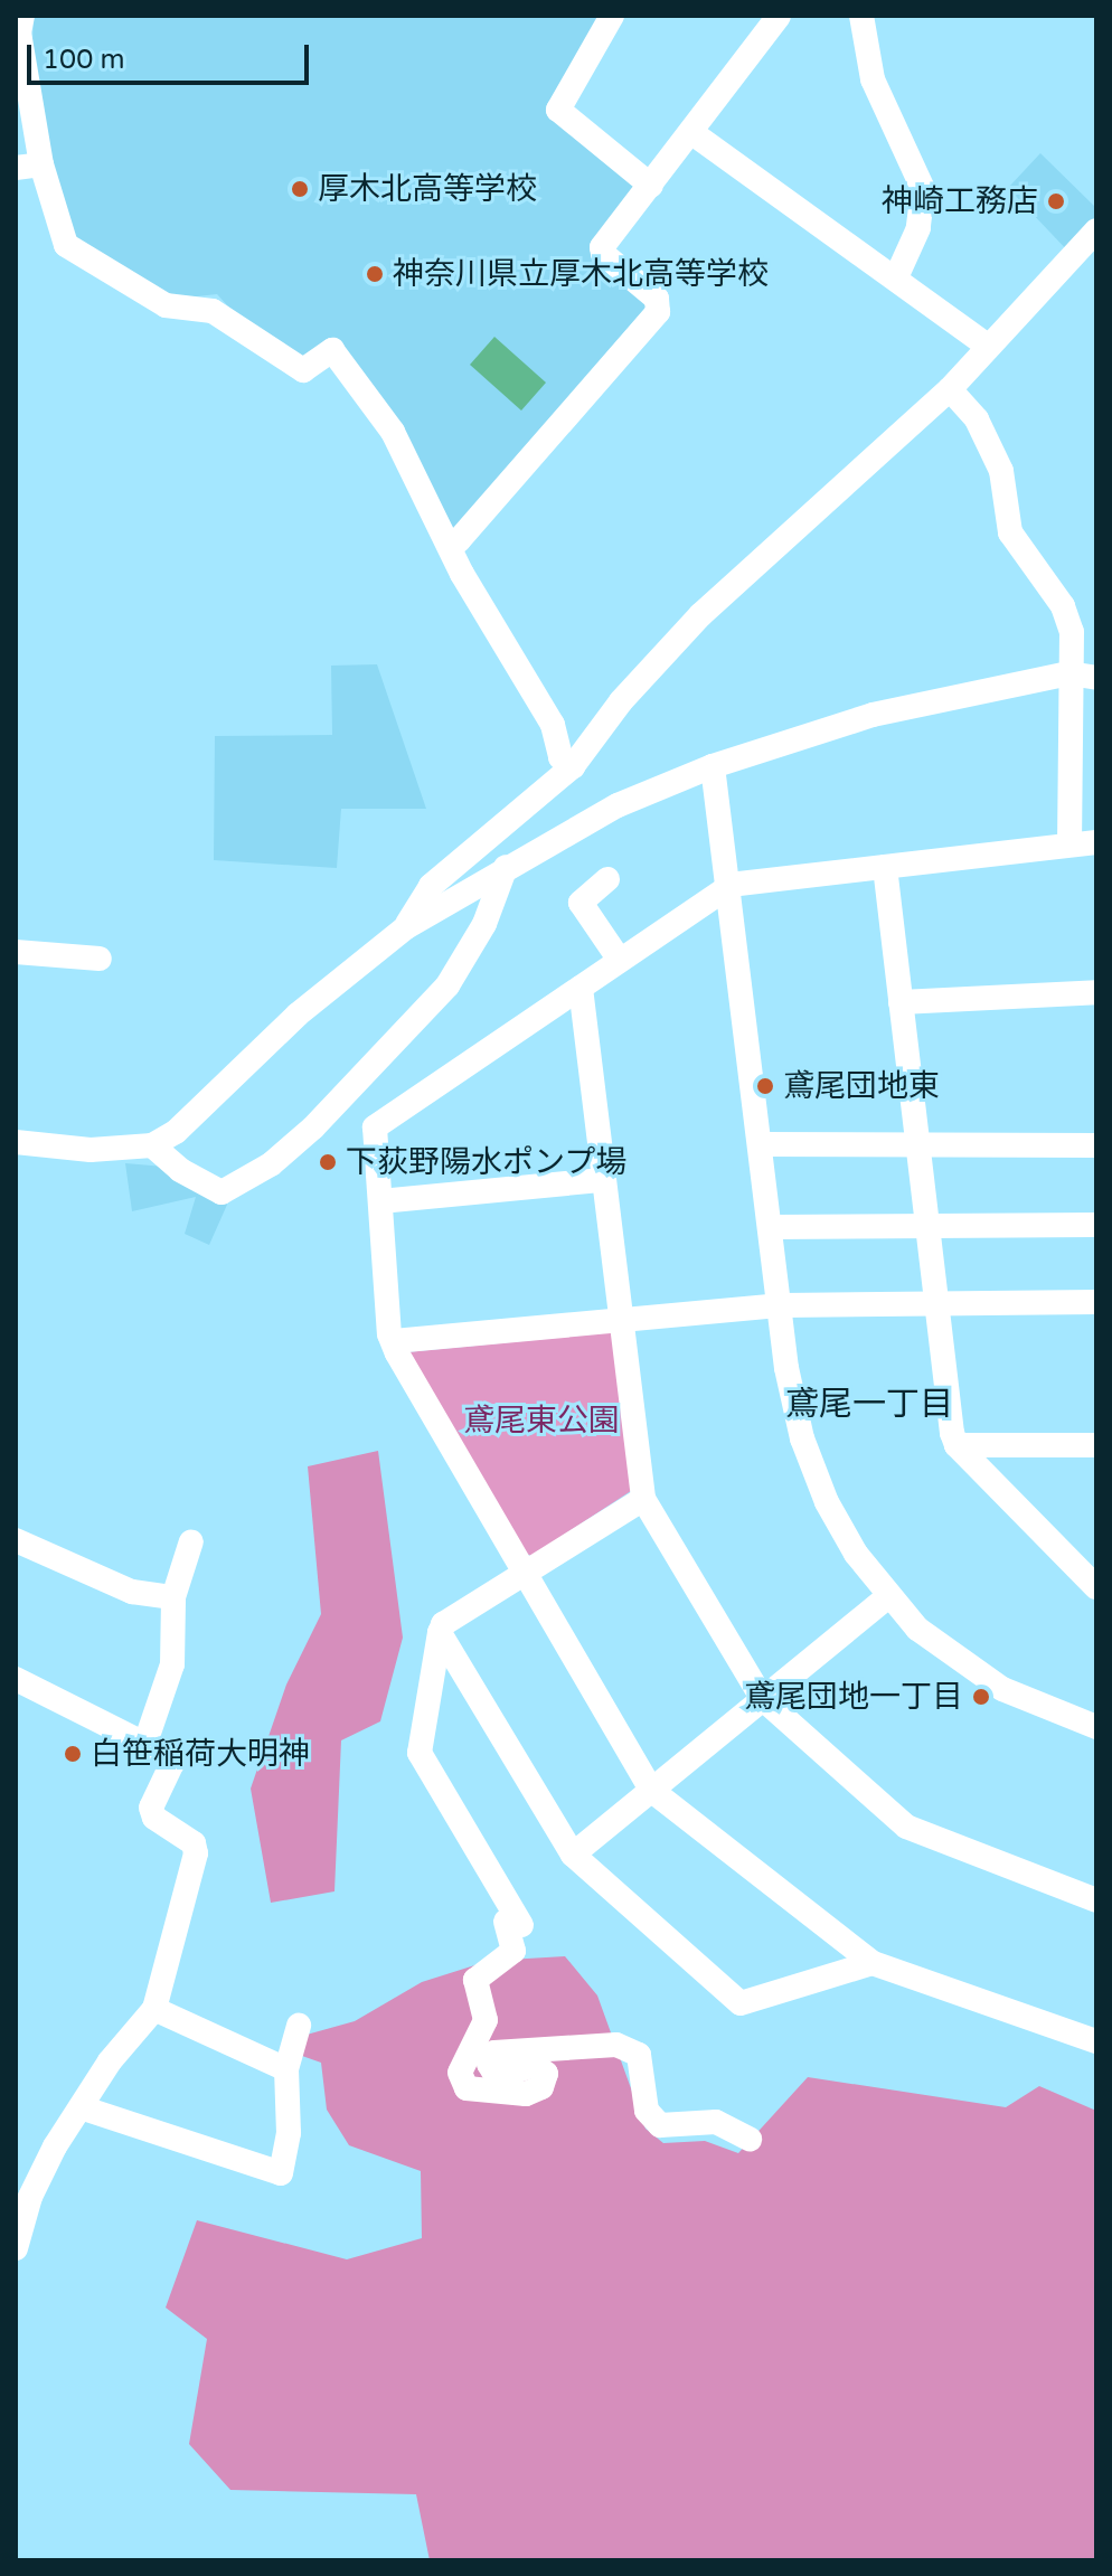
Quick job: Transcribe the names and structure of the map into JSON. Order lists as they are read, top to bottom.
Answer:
{
  "districts": ["鳶尾一丁目"],
  "parks": ["鳶尾東公園"],
  "places": [
    "厚木北高等学校",
    "神崎工務店",
    "神奈川県立厚木北高等学校",
    "鳶尾団地東",
    "下荻野陽水ポンプ場",
    "鳶尾団地一丁目",
    "白笹稲荷大明神"
  ],
  "scale_bar": "100 m"
}
